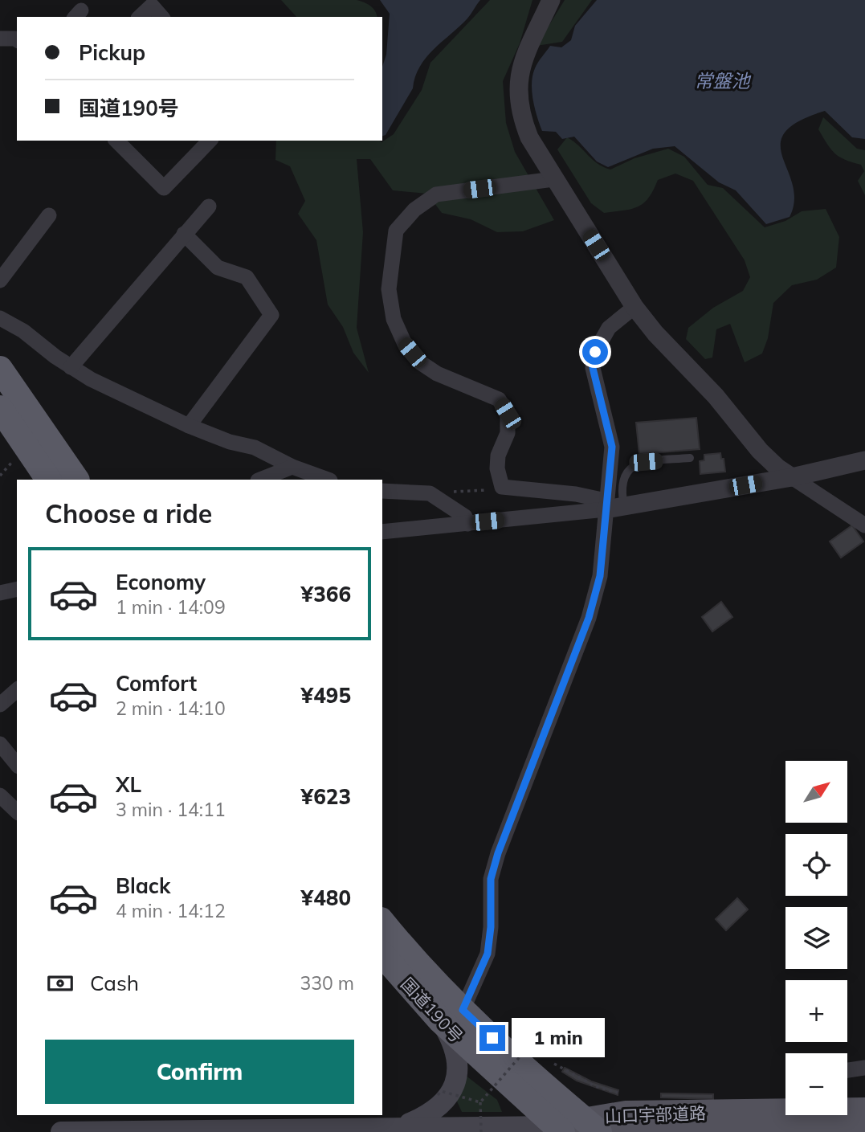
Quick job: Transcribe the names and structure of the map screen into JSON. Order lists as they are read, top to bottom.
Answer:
{
  "streets": {
    "highway": ["国道190号"],
    "main road": ["山口宇部道路"]
  },
  "crossings": [
    ["国道190号", "山口宇部道路"]
  ],
  "water": ["常盤池"],
  "north": "top right",
  "page": {
    "banner": ["Pickup", "国道190号"],
    "heading": "Choose a ride",
    "list": [
      {
        "name": "Economy",
        "note": "1 min · 14:09",
        "value": "¥366"
      },
      {
        "name": "Comfort",
        "note": "2 min · 14:10",
        "value": "¥495"
      },
      {
        "name": "XL",
        "note": "3 min · 14:11",
        "value": "¥623"
      },
      {
        "name": "Black",
        "note": "4 min · 14:12",
        "value": "¥480"
      }
    ],
    "map_buttons": ["+", "−"],
    "pay": ["Cash", "330 m"],
    "bubble": "1 min",
    "buttons": "Confirm"
  }
}
